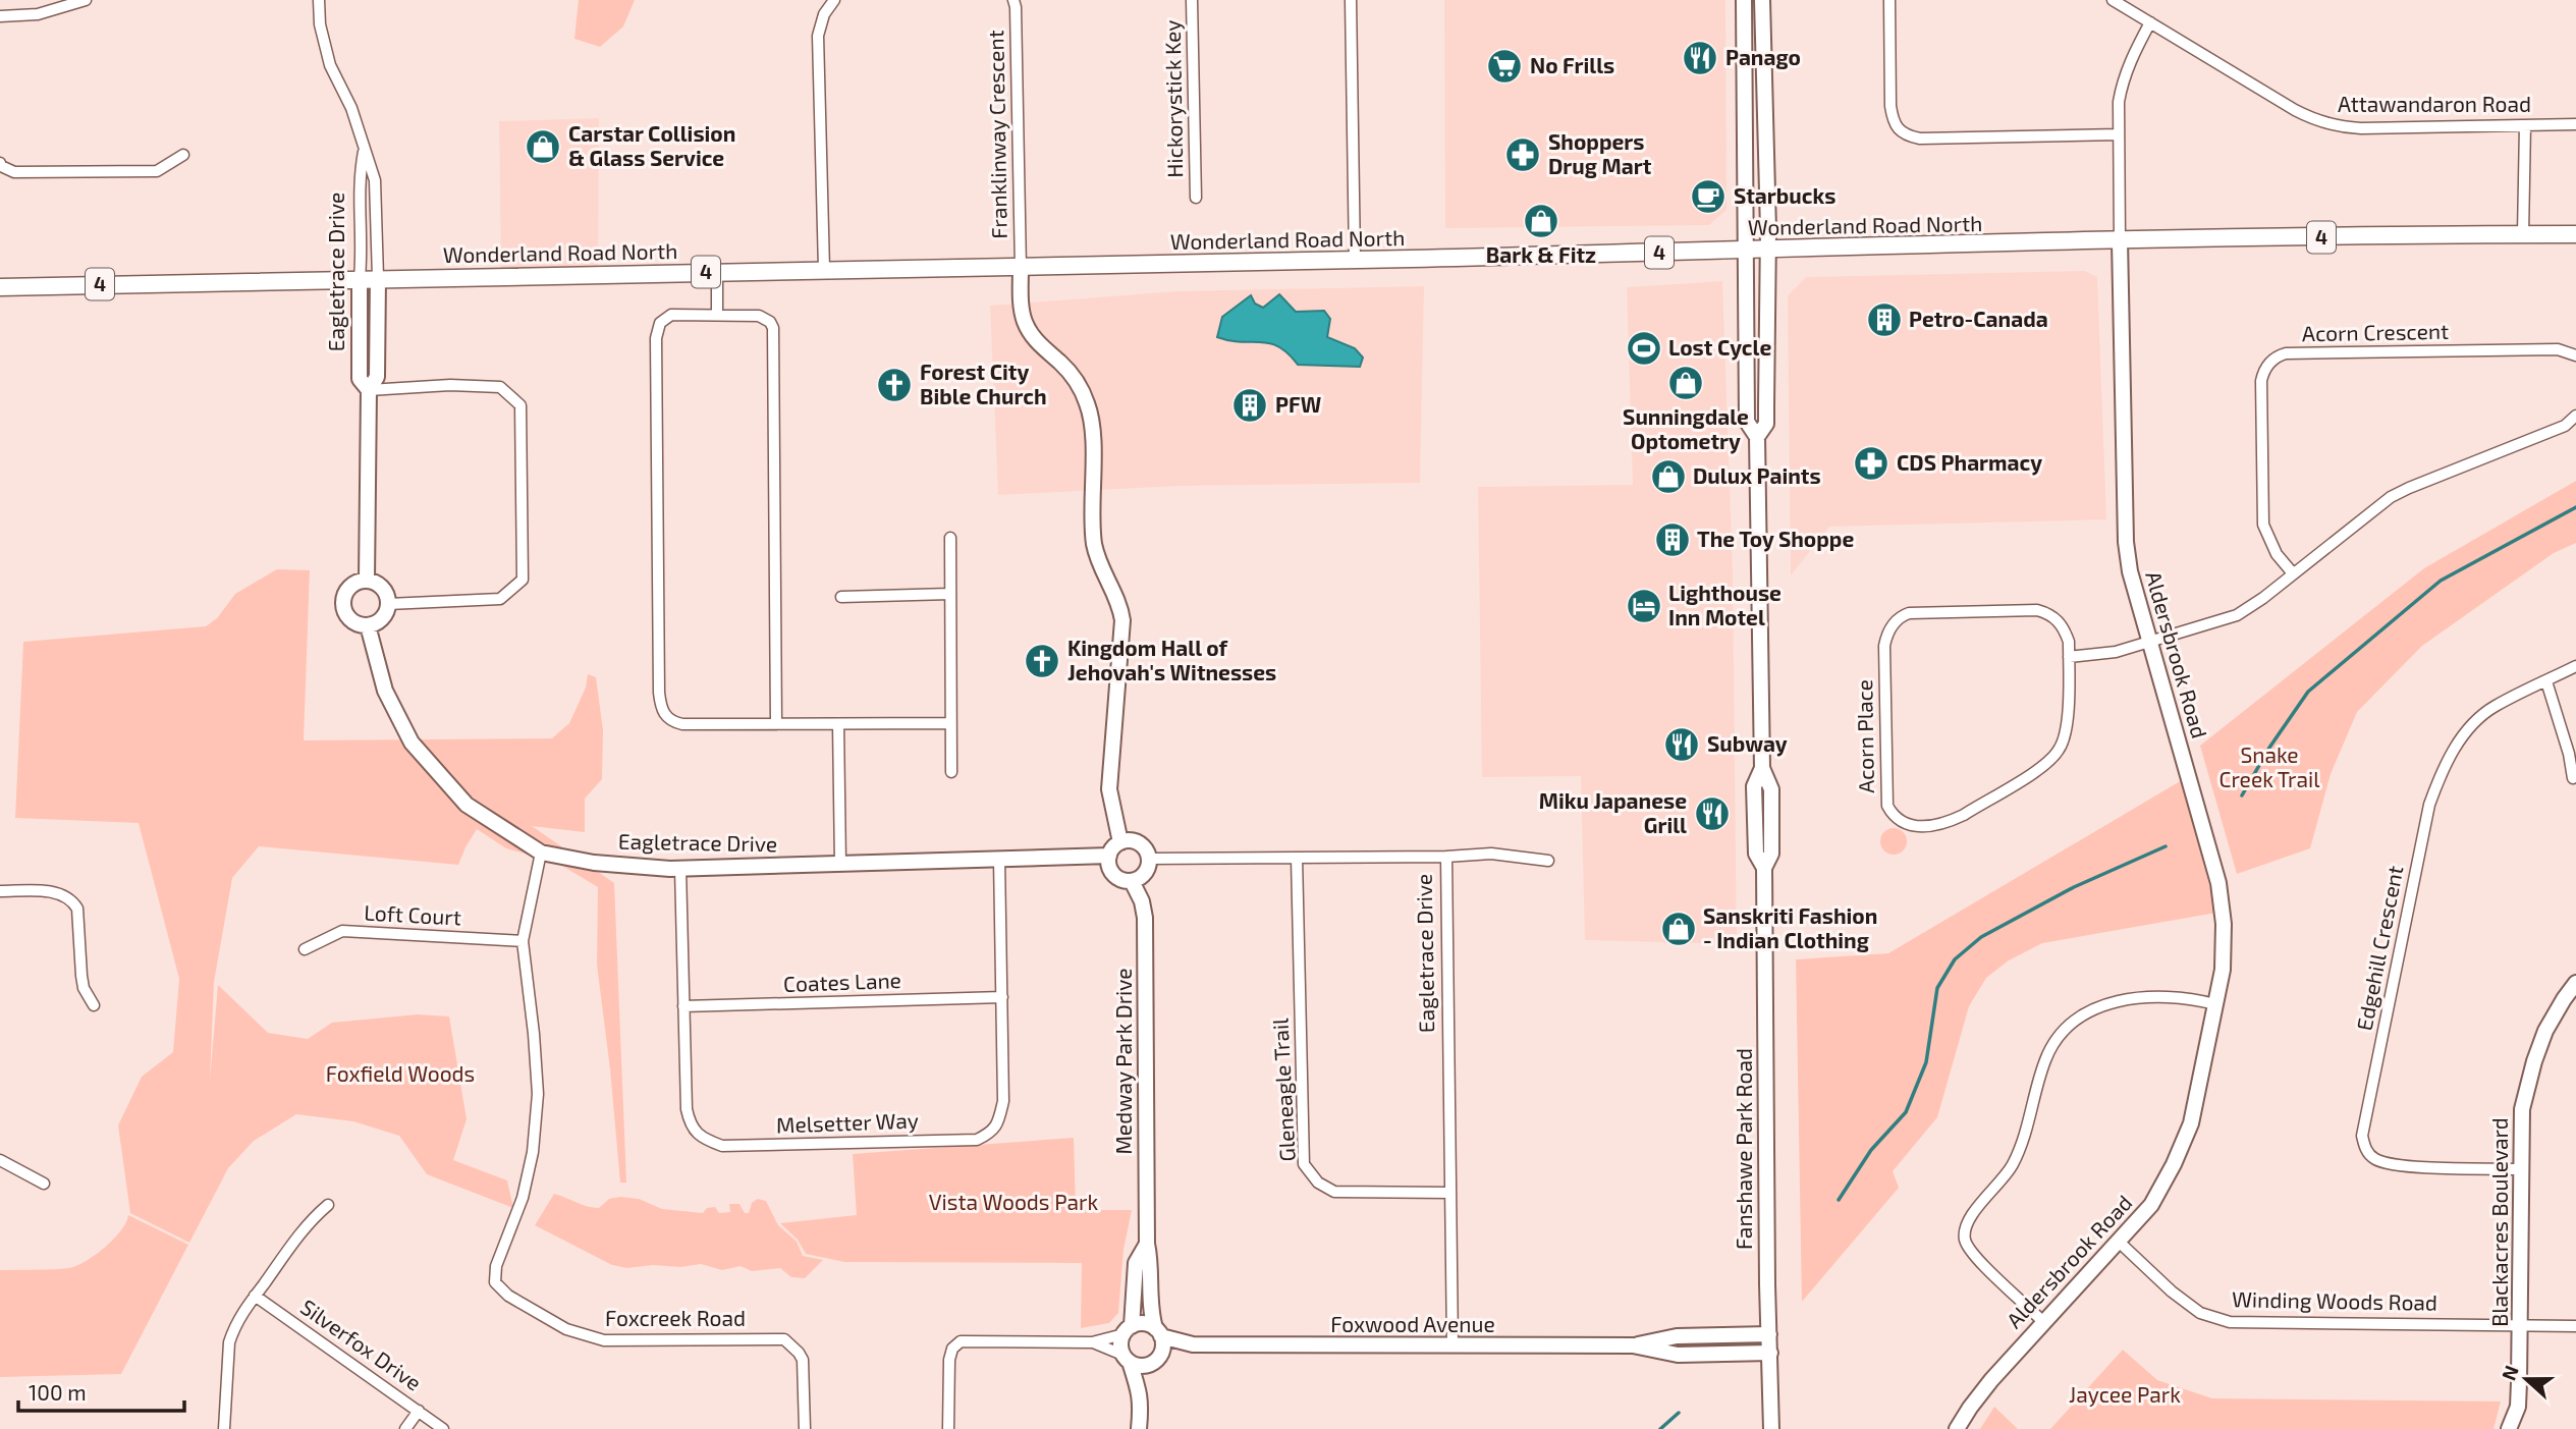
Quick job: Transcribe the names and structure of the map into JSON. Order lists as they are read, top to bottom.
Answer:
{
  "streets": {
    "main road": ["Wonderland Road North", "4"],
    "street": [
      "Hickorystick Key",
      "Attawandaron Road",
      "Franklinway Crescent",
      "Eagletrace Drive",
      "Acorn Crescent",
      "Aldersbrook Road",
      "Acorn Place",
      "Loft Court",
      "Edgehill Crescent",
      "Coates Lane",
      "Medway Park Drive",
      "Gleneagle Trail",
      "Melsetter Way",
      "Fanshawe Park Road",
      "Blackacres Boulevard",
      "Winding Woods Road",
      "Foxcreek Road",
      "Foxwood Avenue",
      "Silverfox Drive"
    ]
  },
  "crossings": [
    ["Attawandaron Road", "Aldersbrook Road"],
    ["Franklinway Crescent", "Wonderland Road North"],
    ["Wonderland Road North", "Eagletrace Drive"],
    ["Wonderland Road North", "Aldersbrook Road"],
    ["Wonderland Road North", "Fanshawe Park Road"],
    ["Eagletrace Drive", "Medway Park Drive"],
    ["Eagletrace Drive", "Gleneagle Trail"],
    ["Eagletrace Drive", "Melsetter Way"],
    ["Eagletrace Drive", "Foxcreek Road"],
    ["Eagletrace Drive", "Foxwood Avenue"],
    ["Aldersbrook Road", "Winding Woods Road"],
    ["Loft Court", "Foxcreek Road"],
    ["Edgehill Crescent", "Blackacres Boulevard"],
    ["Coates Lane", "Melsetter Way"],
    ["Medway Park Drive", "Foxwood Avenue"],
    ["Fanshawe Park Road", "Foxwood Avenue"],
    ["Blackacres Boulevard", "Winding Woods Road"]
  ],
  "parks": [
    "Snake Creek Trail",
    "Foxfield Woods",
    "Vista Woods Park",
    "Jaycee Park"
  ],
  "places": {
    "restaurant": ["Panago", "Subway", "Miku Japanese Grill"],
    "supermarket": ["No Frills"],
    "shop": [
      "Carstar Collision & Glass Service",
      "Bark & Fitz",
      "Sunningdale Optometry",
      "Dulux Paints",
      "Sanskriti Fashion - Indian Clothing"
    ],
    "pharmacy": ["Shoppers Drug Mart", "CDS Pharmacy"],
    "cafe": ["Starbucks"],
    "building": ["Petro-Canada", "PFW", "The Toy Shoppe"],
    "sports": ["Lost Cycle"],
    "church": ["Forest City Bible Church", "Kingdom Hall of Jehovah's Witnesses"],
    "hotel": ["Lighthouse Inn Motel"]
  },
  "scale_bar": "100 m",
  "north": "left"
}
